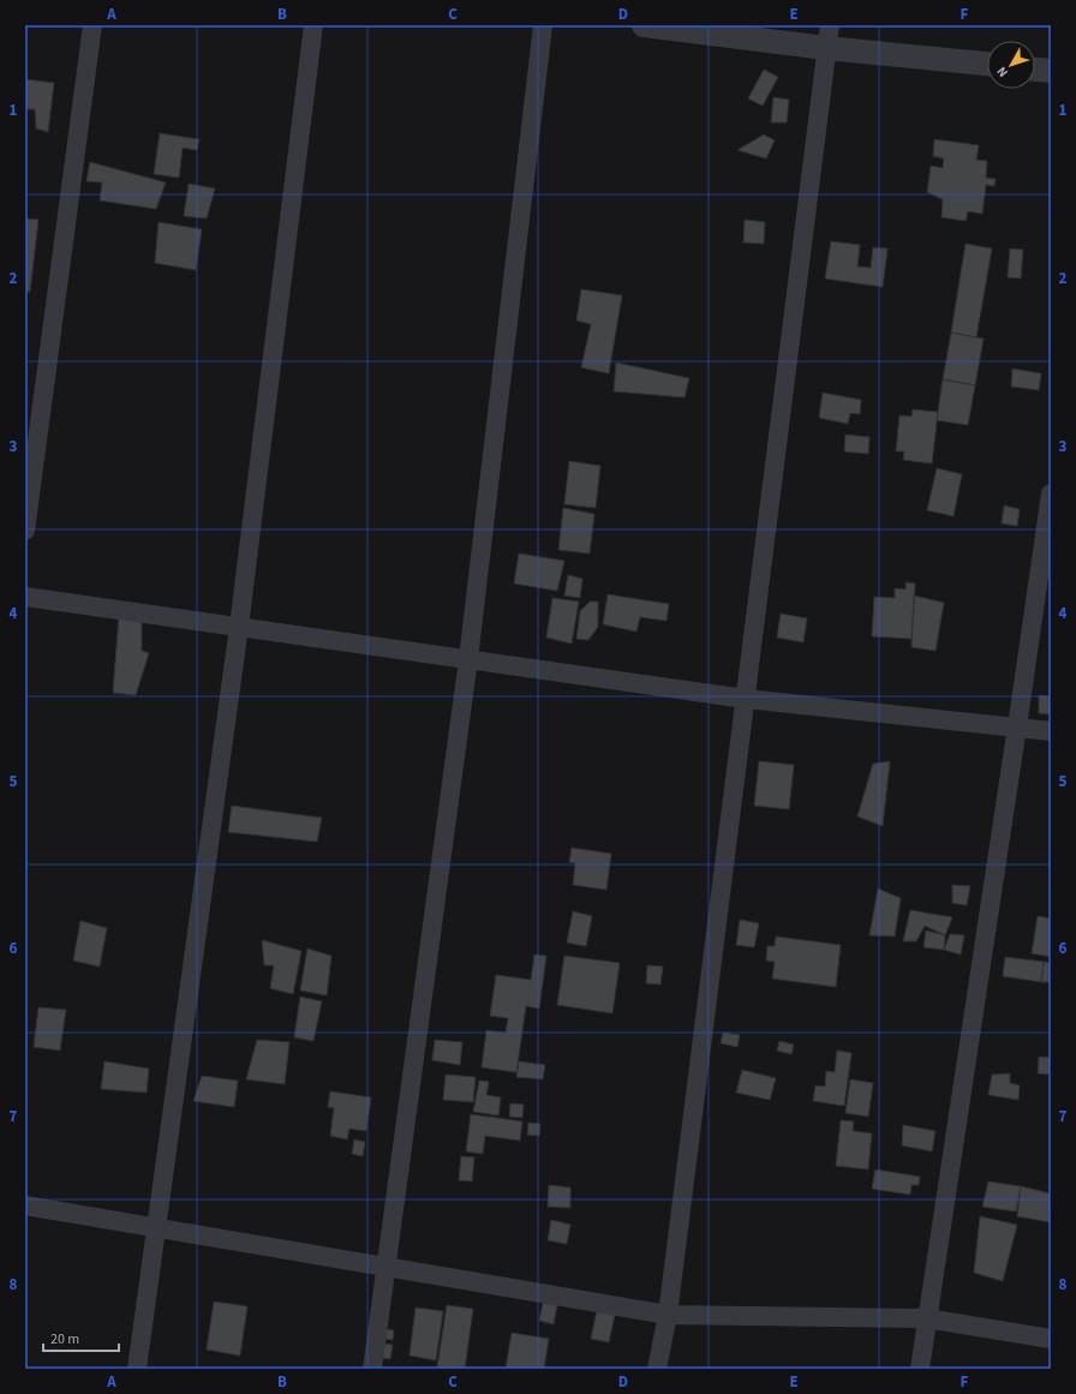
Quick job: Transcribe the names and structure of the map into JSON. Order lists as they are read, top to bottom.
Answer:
{
  "scale_bar": "20 m",
  "north": "bottom left",
  "grid": {
    "columns": [
      "A",
      "B",
      "C",
      "D",
      "E",
      "F"
    ],
    "rows": [
      "1",
      "2",
      "3",
      "4",
      "5",
      "6",
      "7",
      "8"
    ]
  }
}
